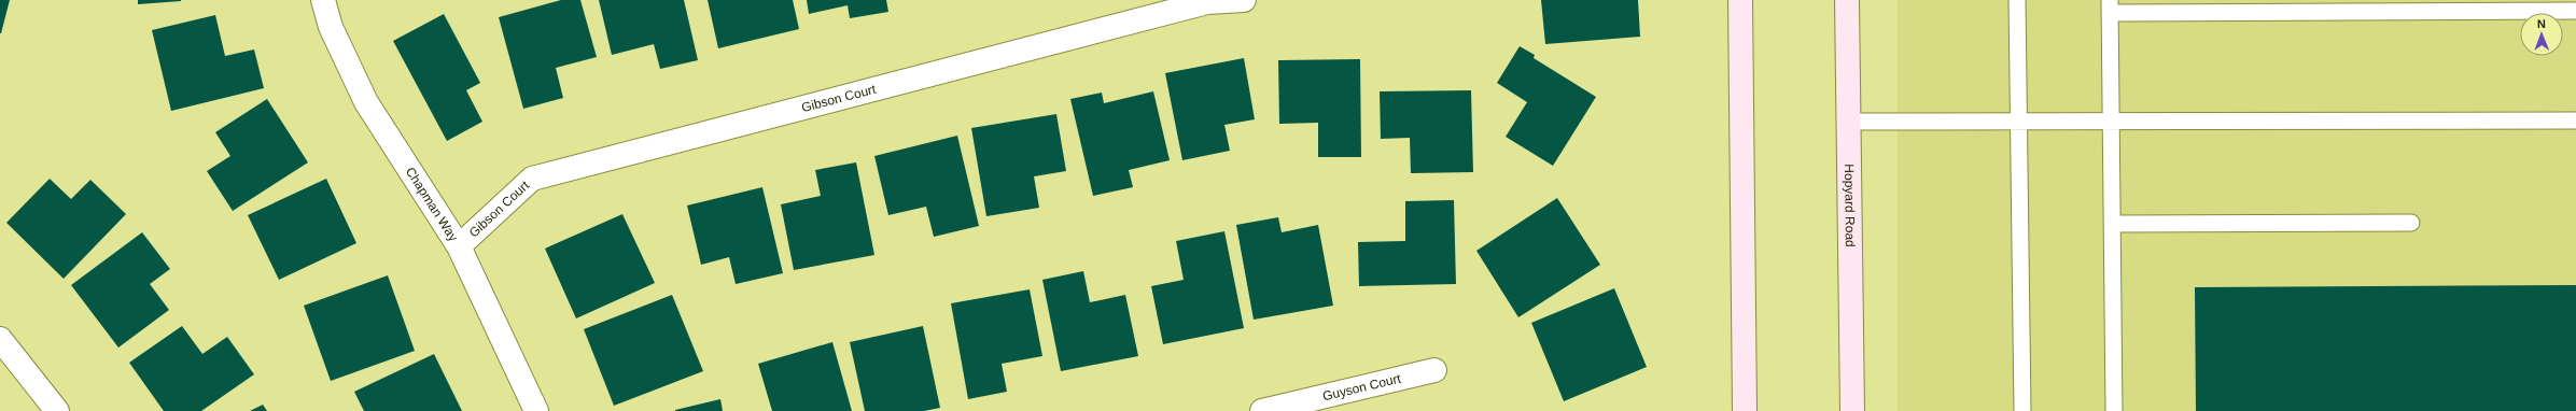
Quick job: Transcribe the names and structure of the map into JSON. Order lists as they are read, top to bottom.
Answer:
{
  "streets": {
    "main road": ["Hopyard Road"],
    "street": ["Gibson Court", "Chapman Way", "Guyson Court"]
  },
  "crossings": [
    ["Gibson Court", "Chapman Way"]
  ],
  "north": "top"
}
